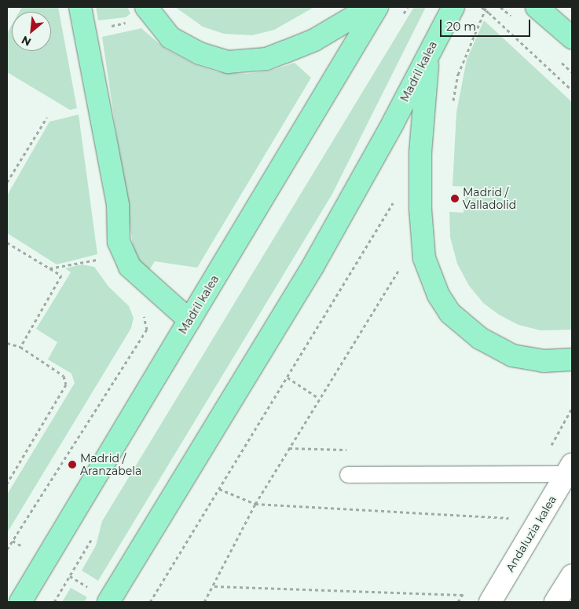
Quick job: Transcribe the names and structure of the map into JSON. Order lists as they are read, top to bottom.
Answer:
{
  "streets": {
    "main road": ["Madril kalea"],
    "street": ["Andaluzia kalea"]
  },
  "places": ["Madrid / Valladolid", "Madrid / Aranzabela"],
  "scale_bar": "20 m",
  "north": "bottom left"
}
